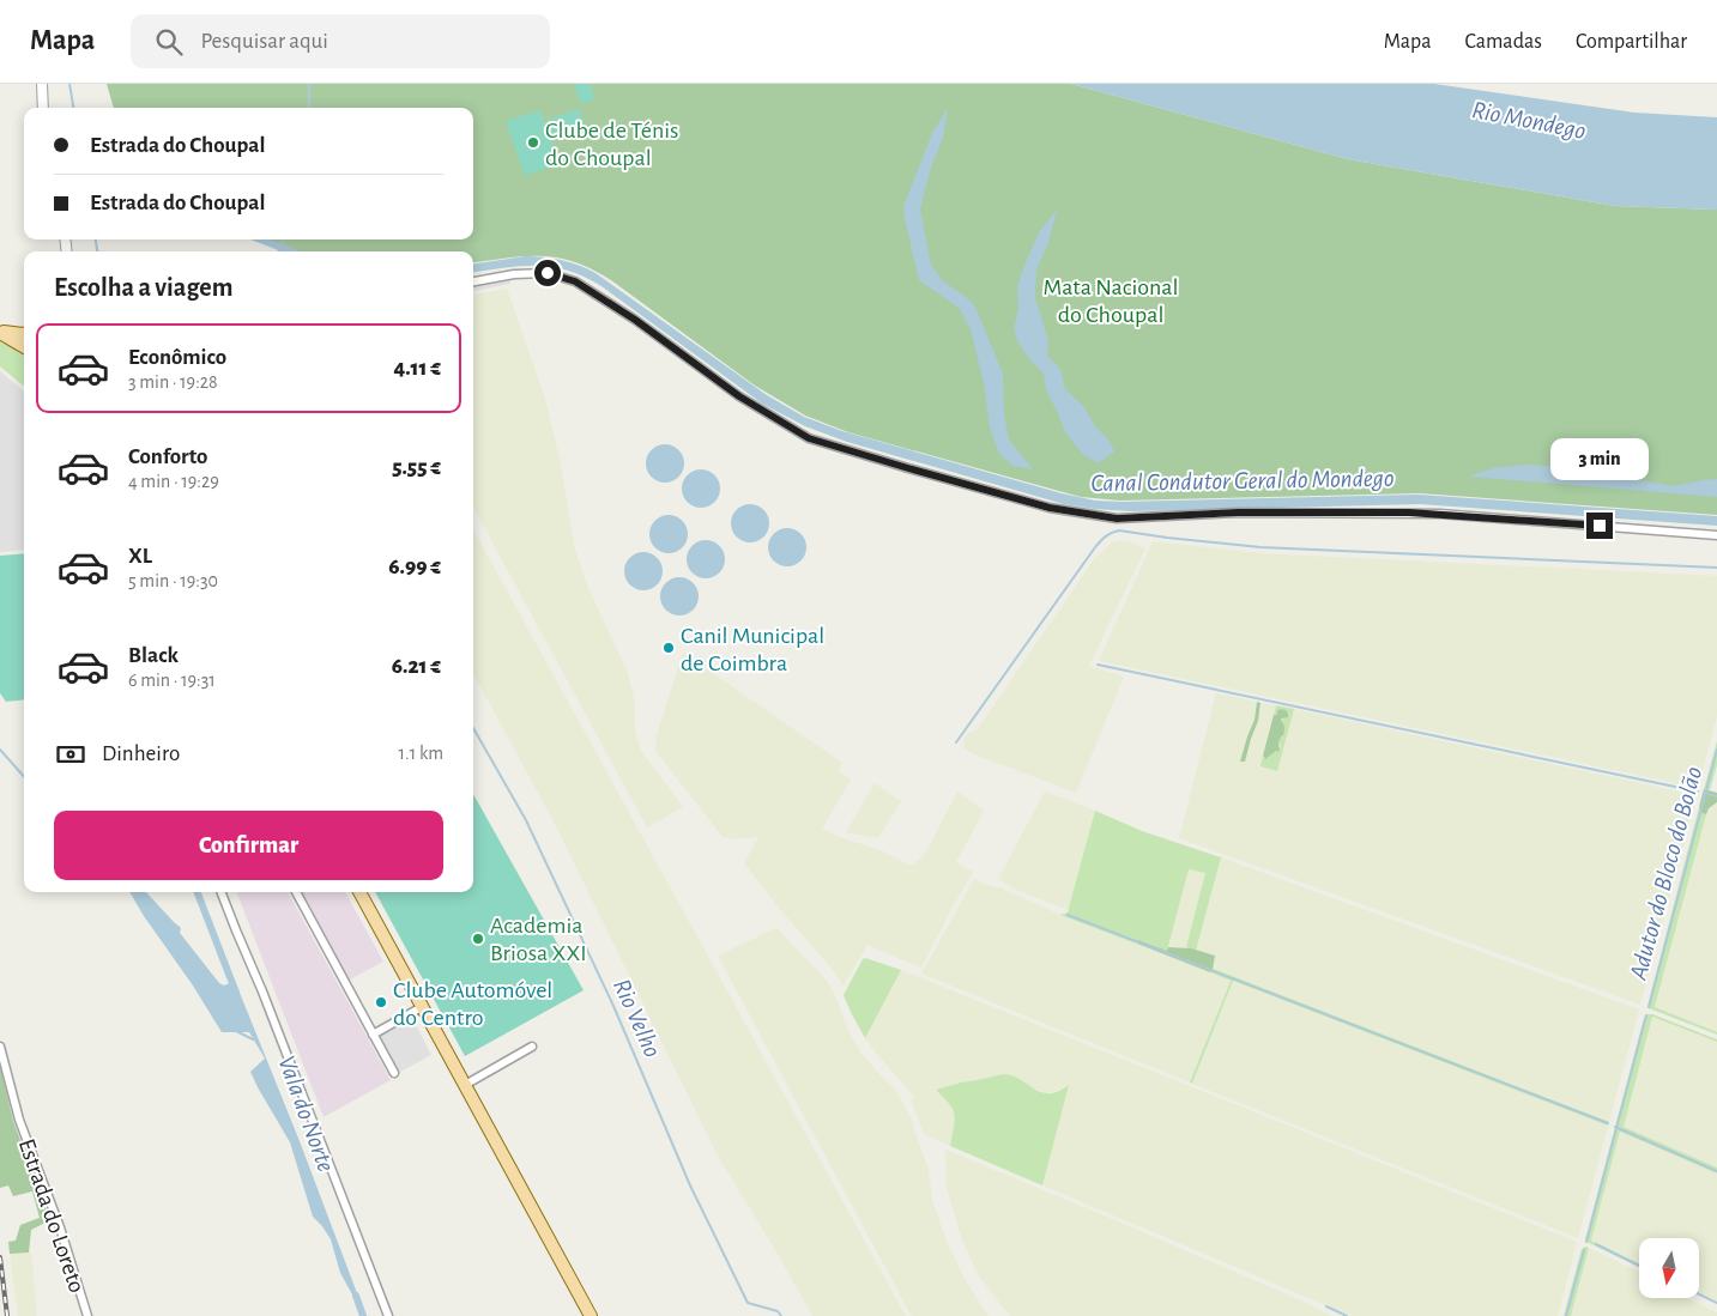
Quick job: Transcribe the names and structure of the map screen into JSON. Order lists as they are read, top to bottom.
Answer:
{
  "streets": {
    "street": ["Estrada do Loreto"]
  },
  "water": [
    "Rio Mondego",
    "Canal Condutor Geral do Mondego",
    "Adutor do Bloco do Bolão",
    "Rio Velho",
    "Vala do Norte"
  ],
  "parks": ["Mata Nacional do Choupal"],
  "places": [
    "Clube de Ténis do Choupal",
    "Canil Municipal de Coimbra",
    "Academia Briosa XXI",
    "Clube Automóvel do Centro"
  ],
  "north": "bottom",
  "page": {
    "header": "Mapa",
    "search": "Pesquisar aqui",
    "nav": ["Mapa", "Camadas", "Compartilhar"],
    "banner": ["Estrada do Choupal", "Estrada do Choupal"],
    "heading": "Escolha a viagem",
    "list": [
      {
        "name": "Econômico",
        "note": "3 min · 19:28",
        "value": "4.11 €"
      },
      {
        "name": "Conforto",
        "note": "4 min · 19:29",
        "value": "5.55 €"
      },
      {
        "name": "XL",
        "note": "5 min · 19:30",
        "value": "6.99 €"
      },
      {
        "name": "Black",
        "note": "6 min · 19:31",
        "value": "6.21 €"
      }
    ],
    "bubble": "3 min",
    "pay": ["Dinheiro", "1.1 km"],
    "buttons": "Confirmar"
  }
}
